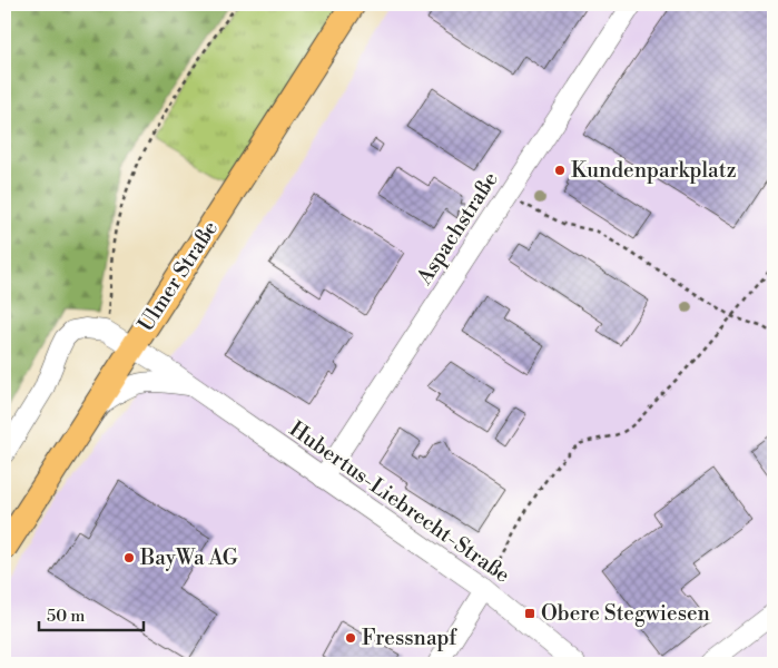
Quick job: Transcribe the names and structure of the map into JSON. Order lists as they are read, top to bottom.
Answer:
{
  "streets": {
    "main road": ["Ulmer Straße"],
    "street": ["Aspachstraße", "Hubertus-Liebrecht-Straße"]
  },
  "crossings": [
    ["Aspachstraße", "Hubertus-Liebrecht-Straße"],
    ["Ulmer Straße", "Hubertus-Liebrecht-Straße"]
  ],
  "places": {
    "other": ["Kundenparkplatz", "BayWa AG", "Fressnapf"],
    "transit": ["Obere Stegwiesen"]
  },
  "scale_bar": "50 m"
}
